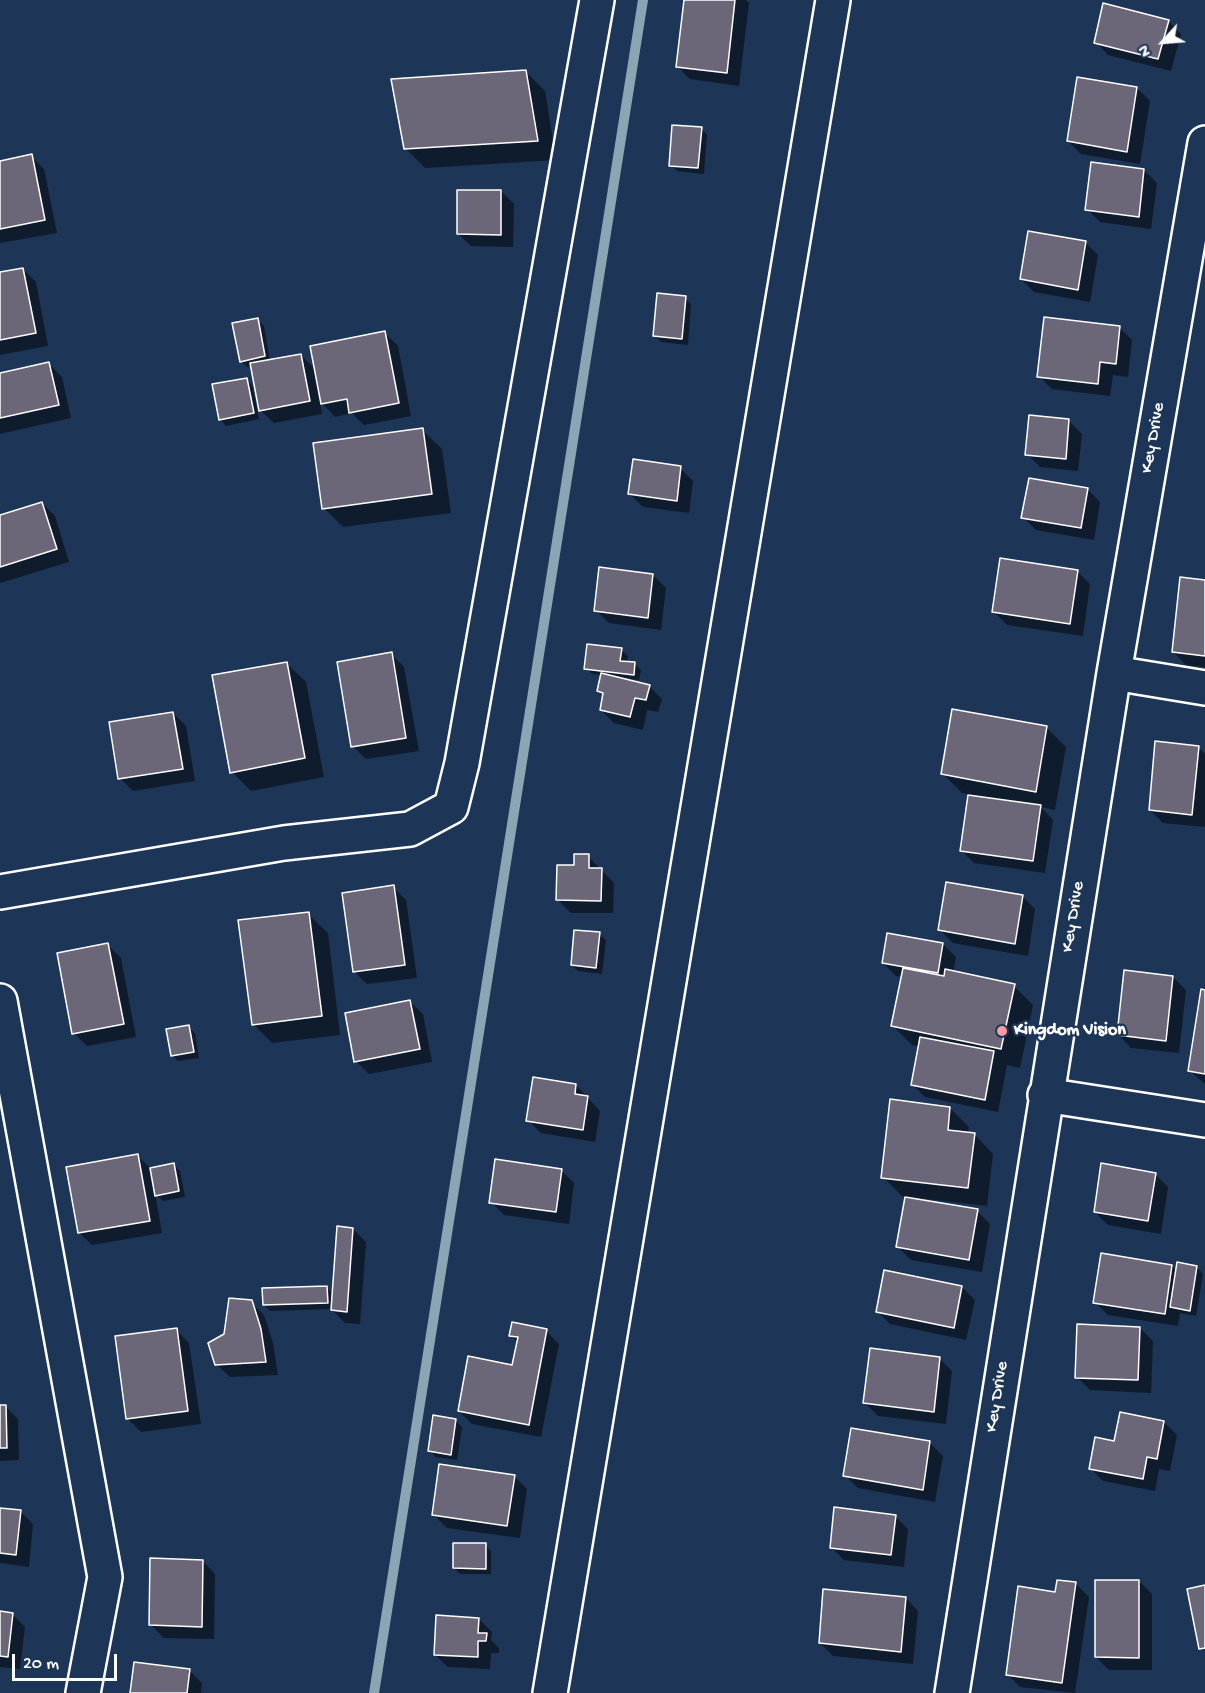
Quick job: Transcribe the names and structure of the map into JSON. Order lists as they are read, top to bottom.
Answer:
{
  "streets": {
    "street": ["Key Drive"]
  },
  "places": ["Kingdom Vision"],
  "scale_bar": "20 m",
  "north": "bottom left"
}
